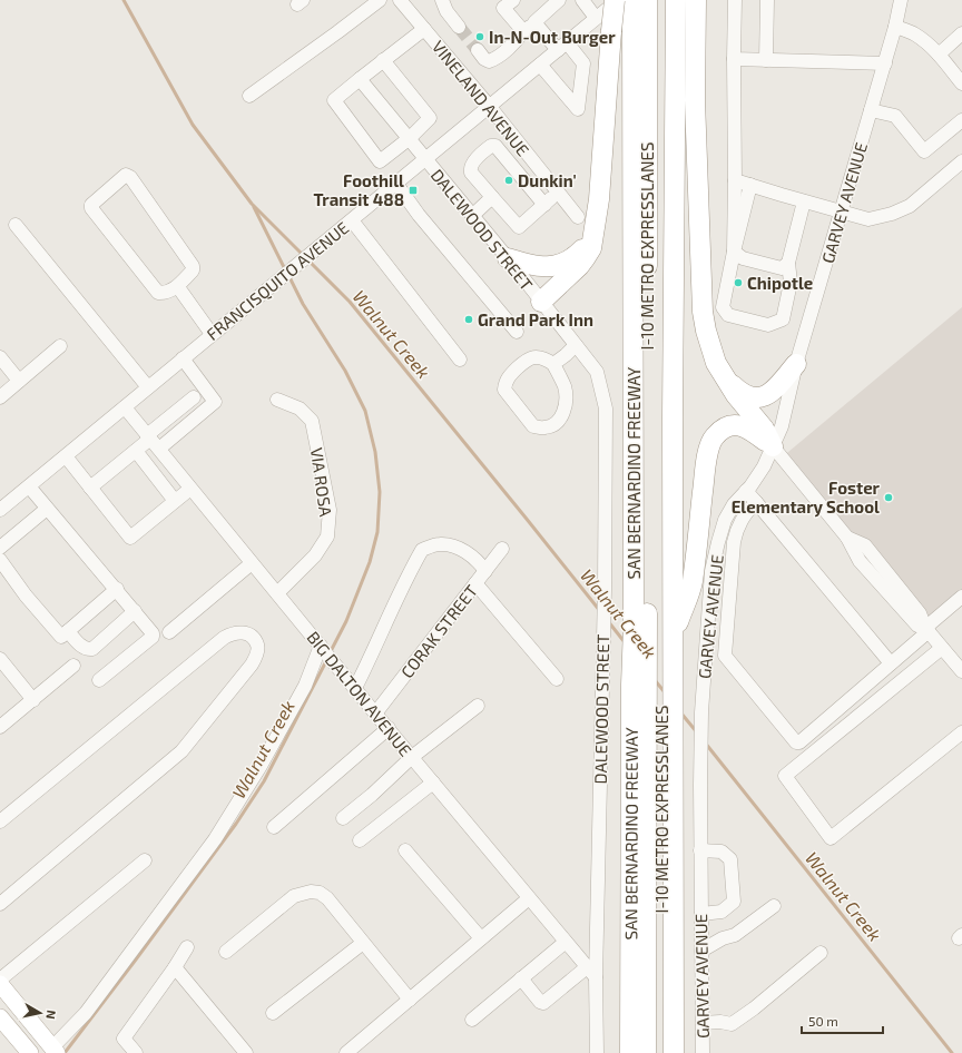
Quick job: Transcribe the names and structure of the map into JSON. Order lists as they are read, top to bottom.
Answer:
{
  "streets": {
    "highway": ["I-10 METRO EXPRESSLANES", "SAN BERNARDINO FREEWAY"],
    "street": [
      "VINELAND AVENUE",
      "GARVEY AVENUE",
      "DALEWOOD STREET",
      "FRANCISQUITO AVENUE",
      "VIA ROSA",
      "CORAK STREET",
      "BIG DALTON AVENUE"
    ]
  },
  "crossings": [
    ["VINELAND AVENUE", "FRANCISQUITO AVENUE"],
    ["DALEWOOD STREET", "FRANCISQUITO AVENUE"],
    ["DALEWOOD STREET", "BIG DALTON AVENUE"],
    ["I-10 METRO EXPRESSLANES", "FRANCISQUITO AVENUE"],
    ["I-10 METRO EXPRESSLANES", "SAN BERNARDINO FREEWAY"],
    ["FRANCISQUITO AVENUE", "SAN BERNARDINO FREEWAY"],
    ["FRANCISQUITO AVENUE", "BIG DALTON AVENUE"],
    ["VIA ROSA", "BIG DALTON AVENUE"],
    ["CORAK STREET", "BIG DALTON AVENUE"]
  ],
  "water": ["Walnut Creek"],
  "places": {
    "other": [
      "In-N-Out Burger",
      "Dunkin'",
      "Chipotle",
      "Grand Park Inn",
      "Foster Elementary School"
    ],
    "transit": ["Foothill Transit 488"]
  },
  "scale_bar": "50 m",
  "north": "right"
}
